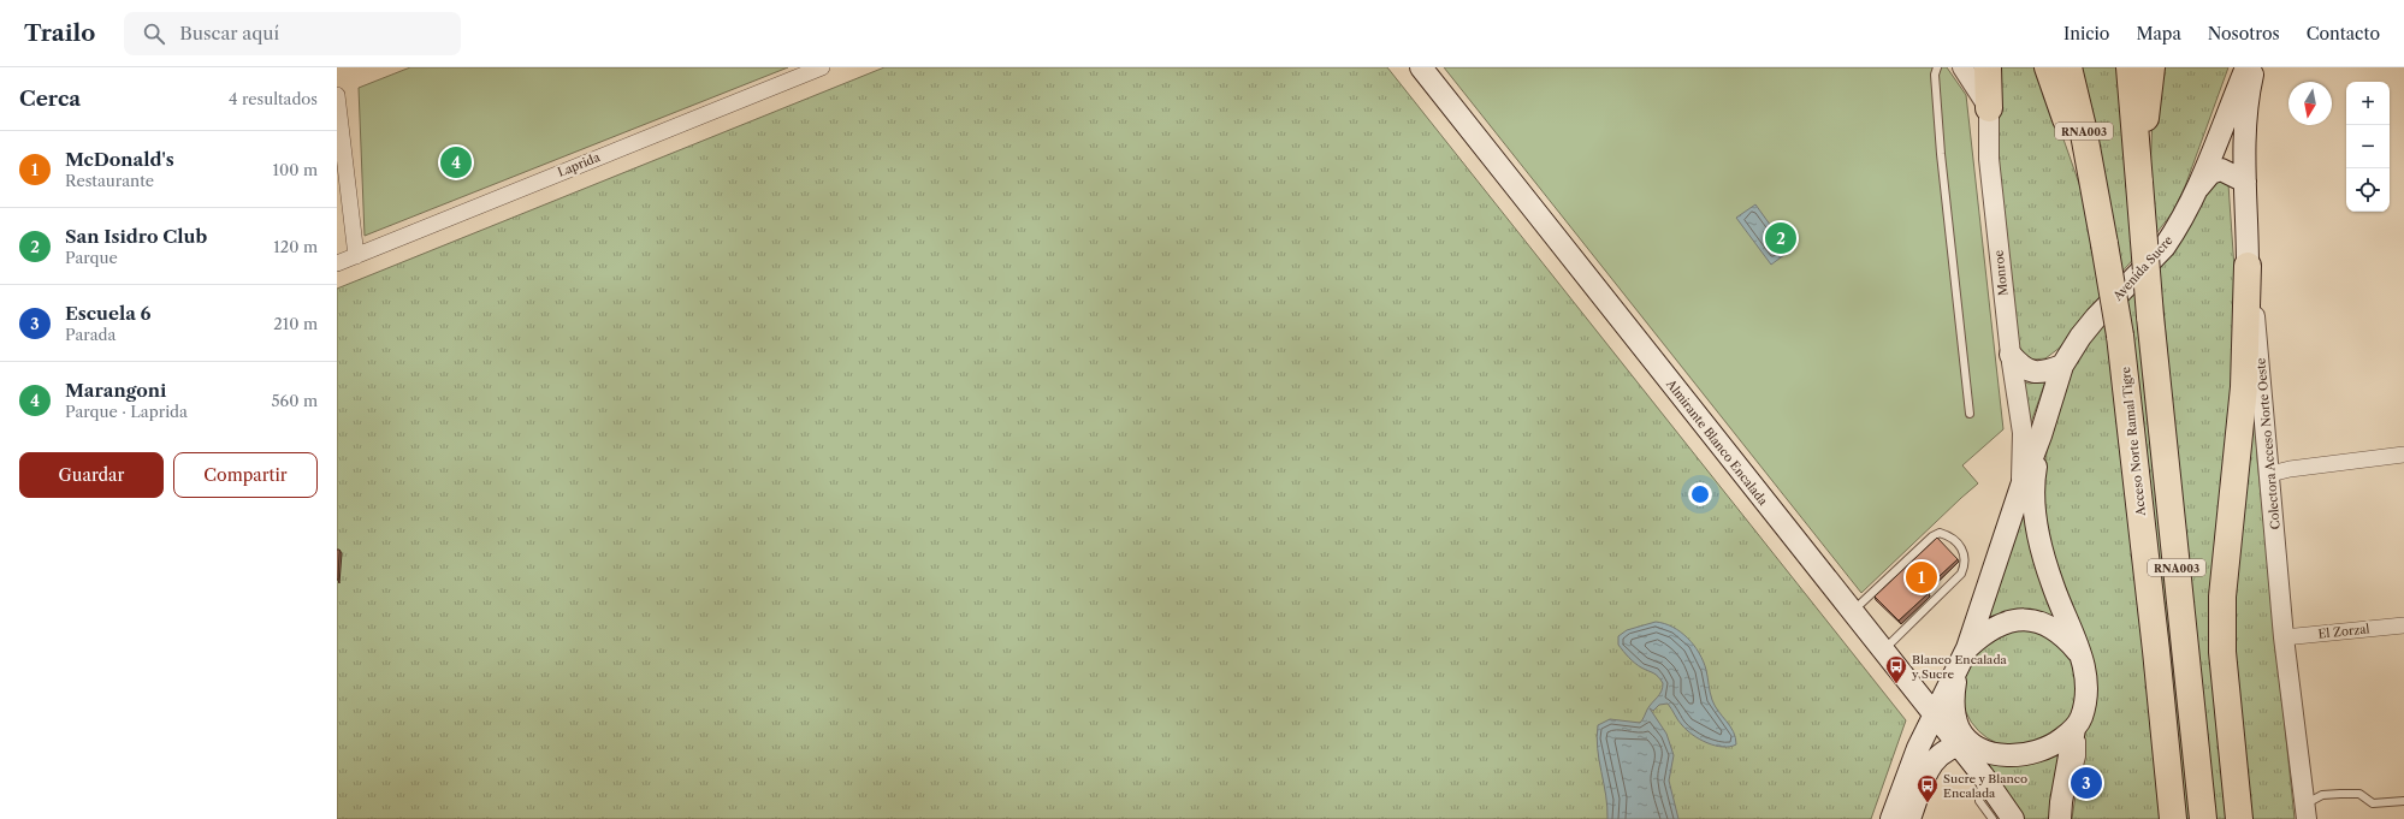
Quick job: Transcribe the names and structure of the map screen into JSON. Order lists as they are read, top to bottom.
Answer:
{
  "streets": {
    "highway": ["RNA003", "Acceso Norte Ramal Tigre"],
    "main road": ["Avenida Sucre", "Almirante Blanco Encalada", "Colectora Acceso Norte Oeste"],
    "street": ["Laprida", "Monroe", "El Zorzal"]
  },
  "crossings": [
    ["Avenida Sucre", "Monroe"],
    ["Avenida Sucre", "Almirante Blanco Encalada"],
    ["Colectora Acceso Norte Oeste", "El Zorzal"]
  ],
  "places": {
    "bus stop": ["Blanco Encalada y Sucre", "Sucre y Blanco Encalada"]
  },
  "north": "bottom",
  "page": {
    "header": "Trailo",
    "search": "Buscar aquí",
    "nav": [
      "Inicio",
      "Mapa",
      "Nosotros",
      "Contacto"
    ],
    "heading": ["Cerca", "4 resultados"],
    "map_buttons": ["+", "−"],
    "list": [
      {
        "mark": "1",
        "name": "McDonald's",
        "note": "Restaurante",
        "value": "100 m"
      },
      {
        "mark": "2",
        "name": "San Isidro Club",
        "note": "Parque",
        "value": "120 m"
      },
      {
        "mark": "3",
        "name": "Escuela 6",
        "note": "Parada",
        "value": "210 m"
      },
      {
        "mark": "4",
        "name": "Marangoni",
        "note": "Parque · Laprida",
        "value": "560 m"
      }
    ],
    "pins": [
      "4",
      "2",
      "1",
      "3"
    ],
    "buttons": ["Guardar", "Compartir"]
  }
}
